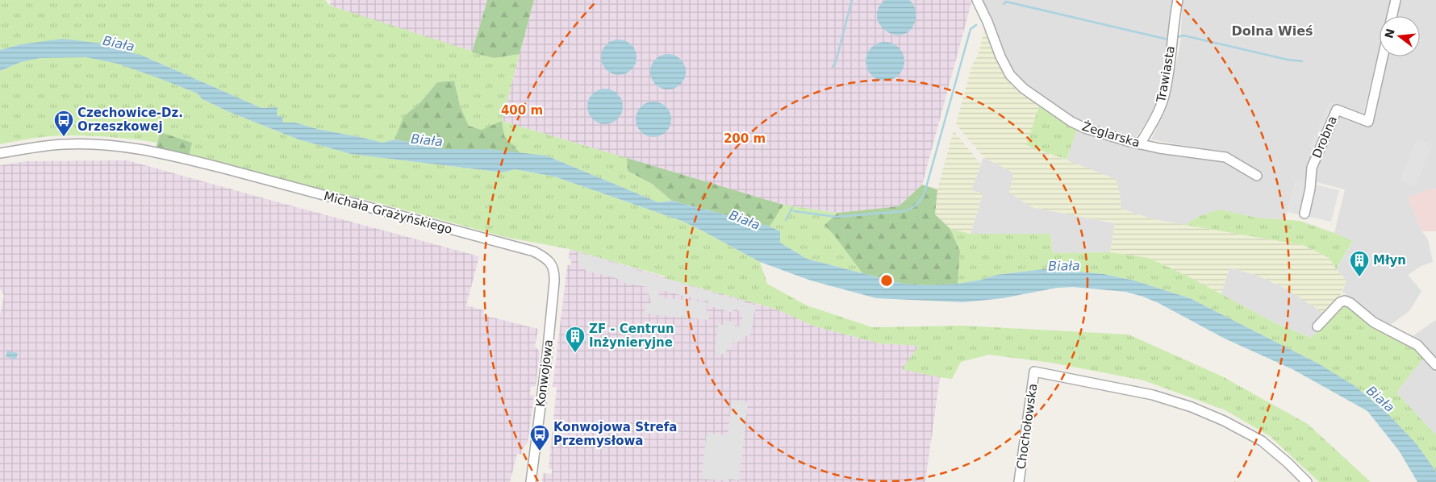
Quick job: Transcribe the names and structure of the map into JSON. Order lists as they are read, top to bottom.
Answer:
{
  "streets": {
    "street": [
      "Trawiasta",
      "Żeglarska",
      "Drobna",
      "Michała Grażyńskiego",
      "Konwojowa",
      "Chochołowska"
    ]
  },
  "crossings": [
    ["Trawiasta", "Żeglarska"],
    ["Michała Grażyńskiego", "Konwojowa"]
  ],
  "districts": ["Dolna Wieś"],
  "water": ["Biała"],
  "places": {
    "bus stop": ["Czechowice-Dz. Orzeszkowej", "Konwojowa Strefa Przemysłowa"],
    "building": ["Młyn", "ZF - Centrun Inżynieryjne"]
  },
  "north": "left",
  "rings": ["400 m", "200 m"]
}
